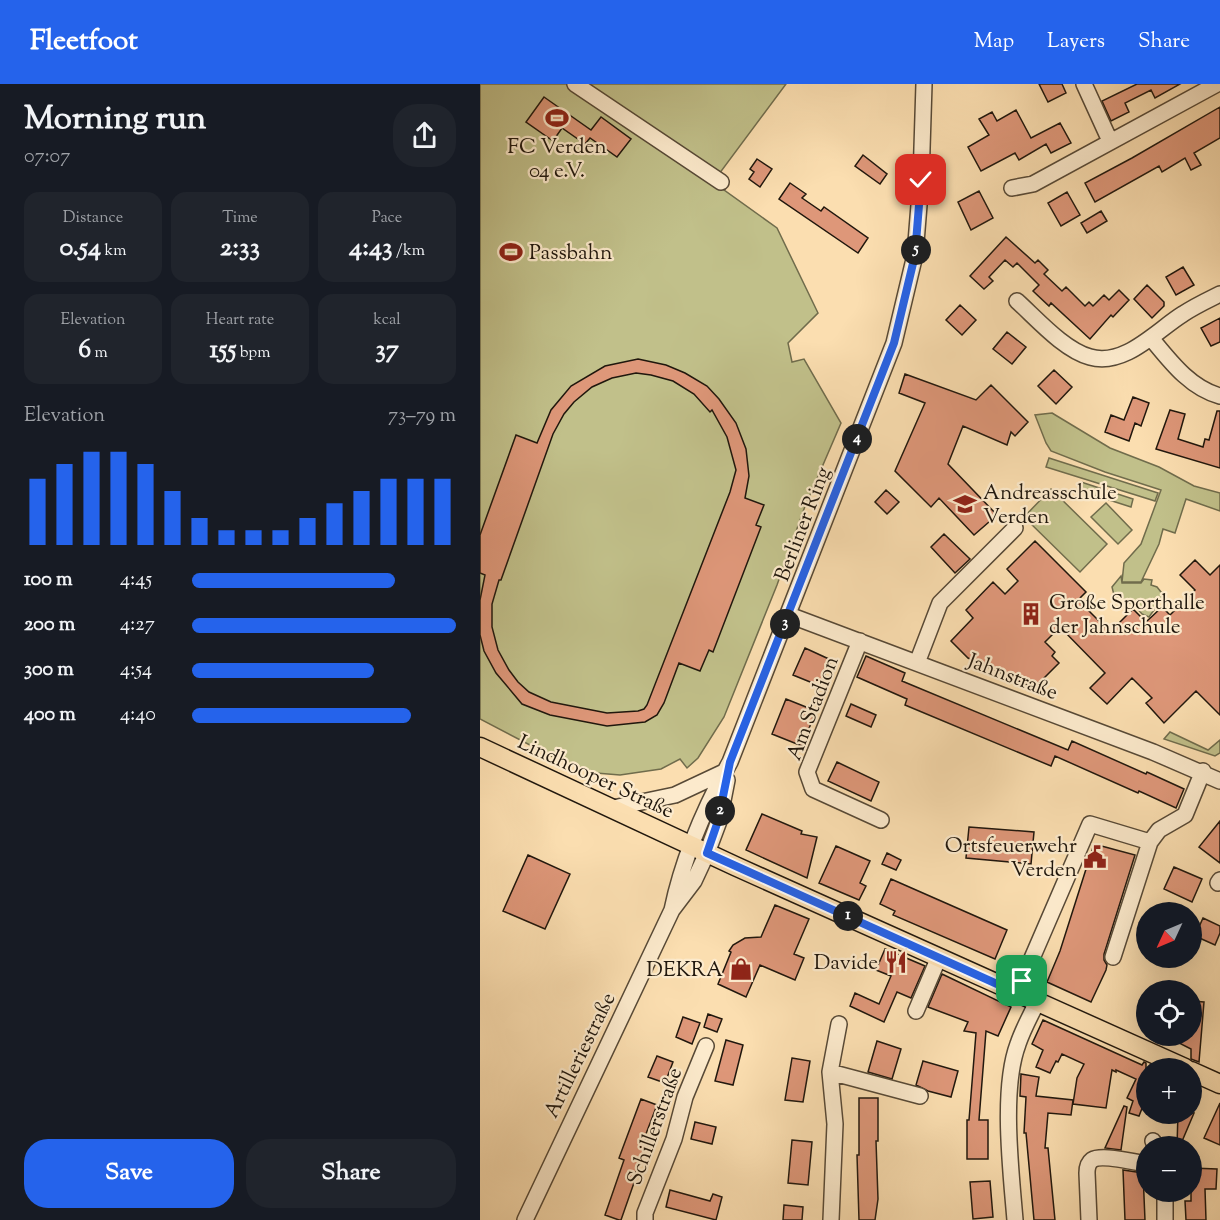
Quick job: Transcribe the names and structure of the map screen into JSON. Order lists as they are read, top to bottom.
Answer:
{
  "streets": {
    "main road": ["Lindhooper Straße"],
    "street": [
      "Berliner Ring",
      "Jahnstraße",
      "Am Stadion",
      "Artilleriestraße",
      "Schillerstraße"
    ]
  },
  "crossings": [
    ["Berliner Ring", "Jahnstraße"],
    ["Berliner Ring", "Lindhooper Straße"],
    ["Berliner Ring", "Artilleriestraße"],
    ["Jahnstraße", "Am Stadion"],
    ["Lindhooper Straße", "Artilleriestraße"]
  ],
  "places": {
    "sports": ["FC Verden 04 e.V.", "Passbahn"],
    "school or university": ["Andreasschule Verden"],
    "building": ["Große Sporthalle der Jahnschule"],
    "public building": ["Ortsfeuerwehr Verden"],
    "restaurant": ["Davide"],
    "shop": ["DEKRA"]
  },
  "north": "bottom left",
  "page": {
    "header": "Fleetfoot",
    "nav": ["Map", "Layers", "Share"],
    "heading": ["Morning run", "07:07"],
    "stats": [
      ["Distance", "0.54 km"],
      ["Time", "2:33"],
      ["Pace", "4:43 /km"],
      ["Elevation", "6 m"],
      ["Heart rate", "155 bpm"],
      ["kcal", "37"]
    ],
    "pins": [
      "5",
      "4",
      "3",
      "2",
      "1"
    ],
    "chart": ["Elevation", "73–79 m"],
    "list": [
      {
        "name": "100 m",
        "note": "4:45"
      },
      {
        "name": "200 m",
        "note": "4:27"
      },
      {
        "name": "300 m",
        "note": "4:54"
      },
      {
        "name": "400 m",
        "note": "4:40"
      }
    ],
    "map_buttons": ["+", "−"],
    "buttons": ["Save", "Share"]
  }
}
